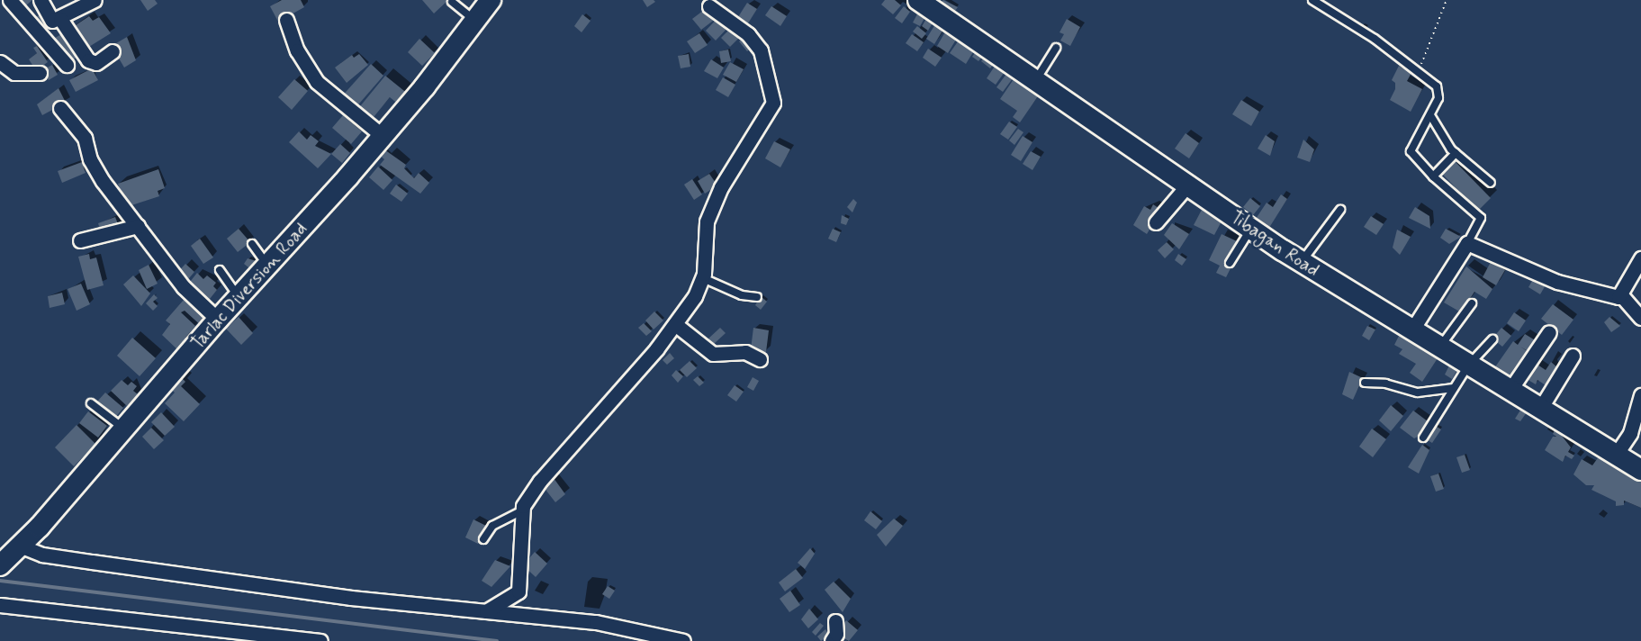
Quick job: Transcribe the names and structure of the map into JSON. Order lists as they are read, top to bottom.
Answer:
{
  "streets": {
    "main road": ["Tibagan Road", "Tarlac Diversion Road"]
  }
}
